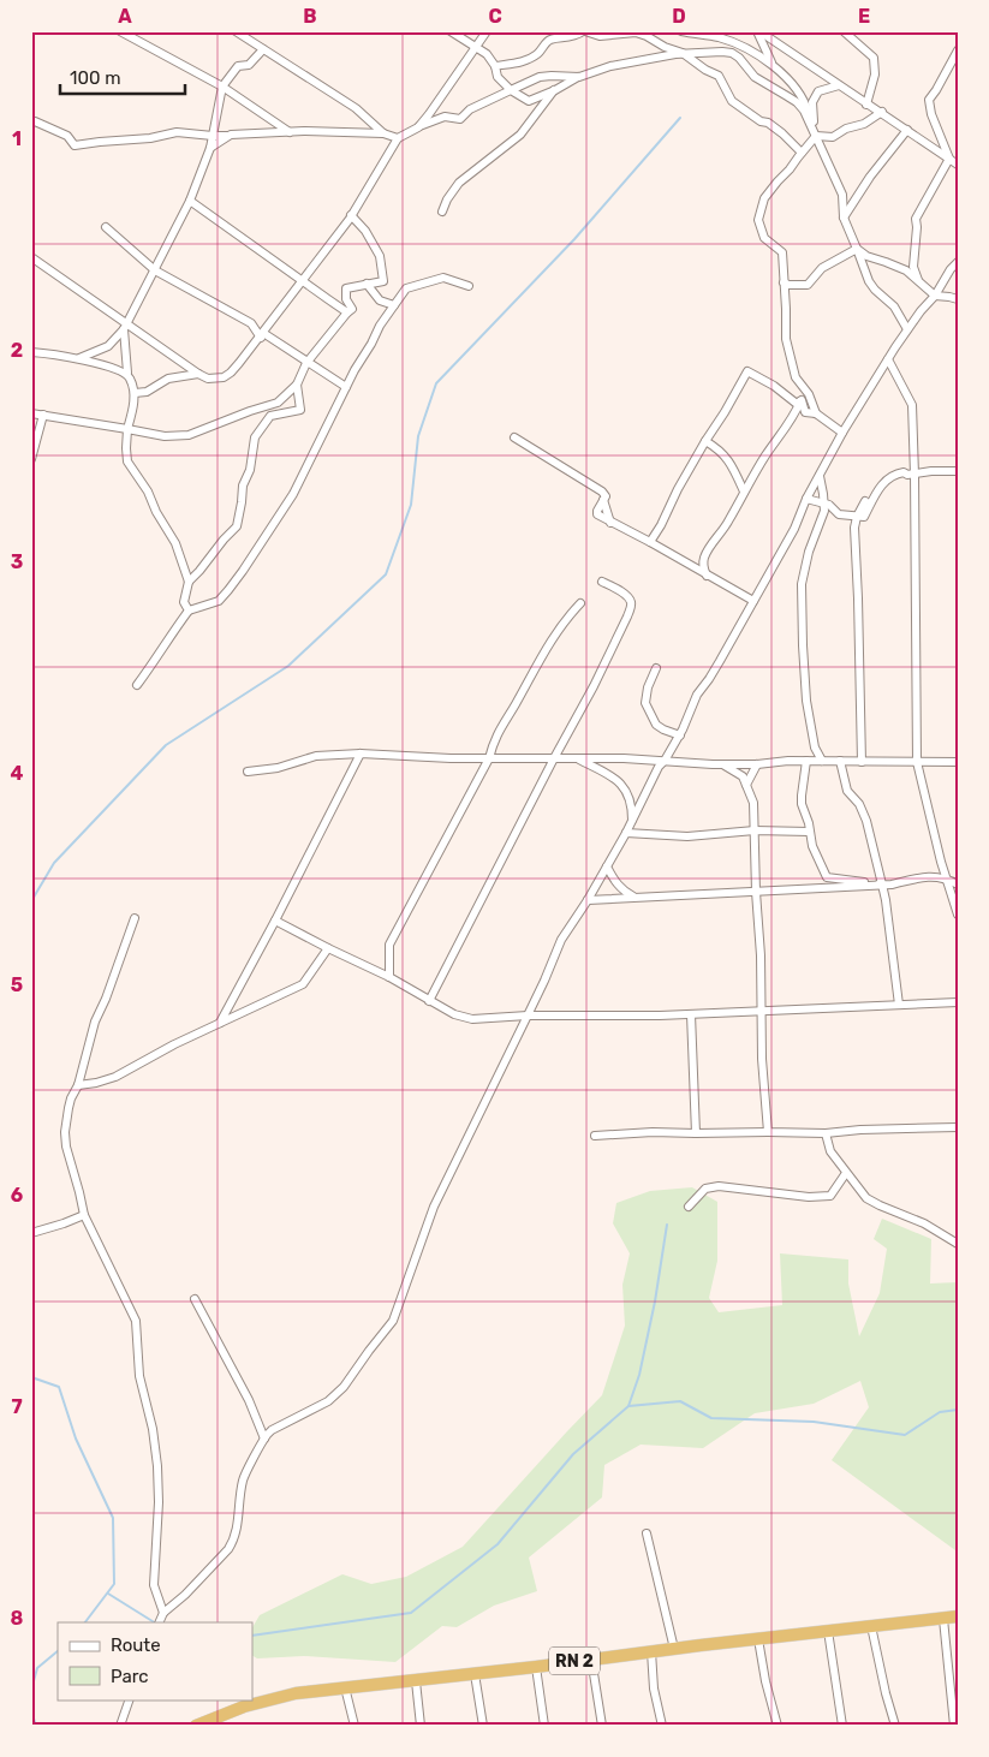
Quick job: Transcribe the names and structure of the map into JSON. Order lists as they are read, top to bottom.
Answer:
{
  "streets": {
    "highway": ["RN 2"]
  },
  "legend": ["Route", "Parc"],
  "scale_bar": "100 m",
  "grid": {
    "columns": [
      "A",
      "B",
      "C",
      "D",
      "E"
    ],
    "rows": [
      "1",
      "2",
      "3",
      "4",
      "5",
      "6",
      "7",
      "8"
    ]
  }
}
